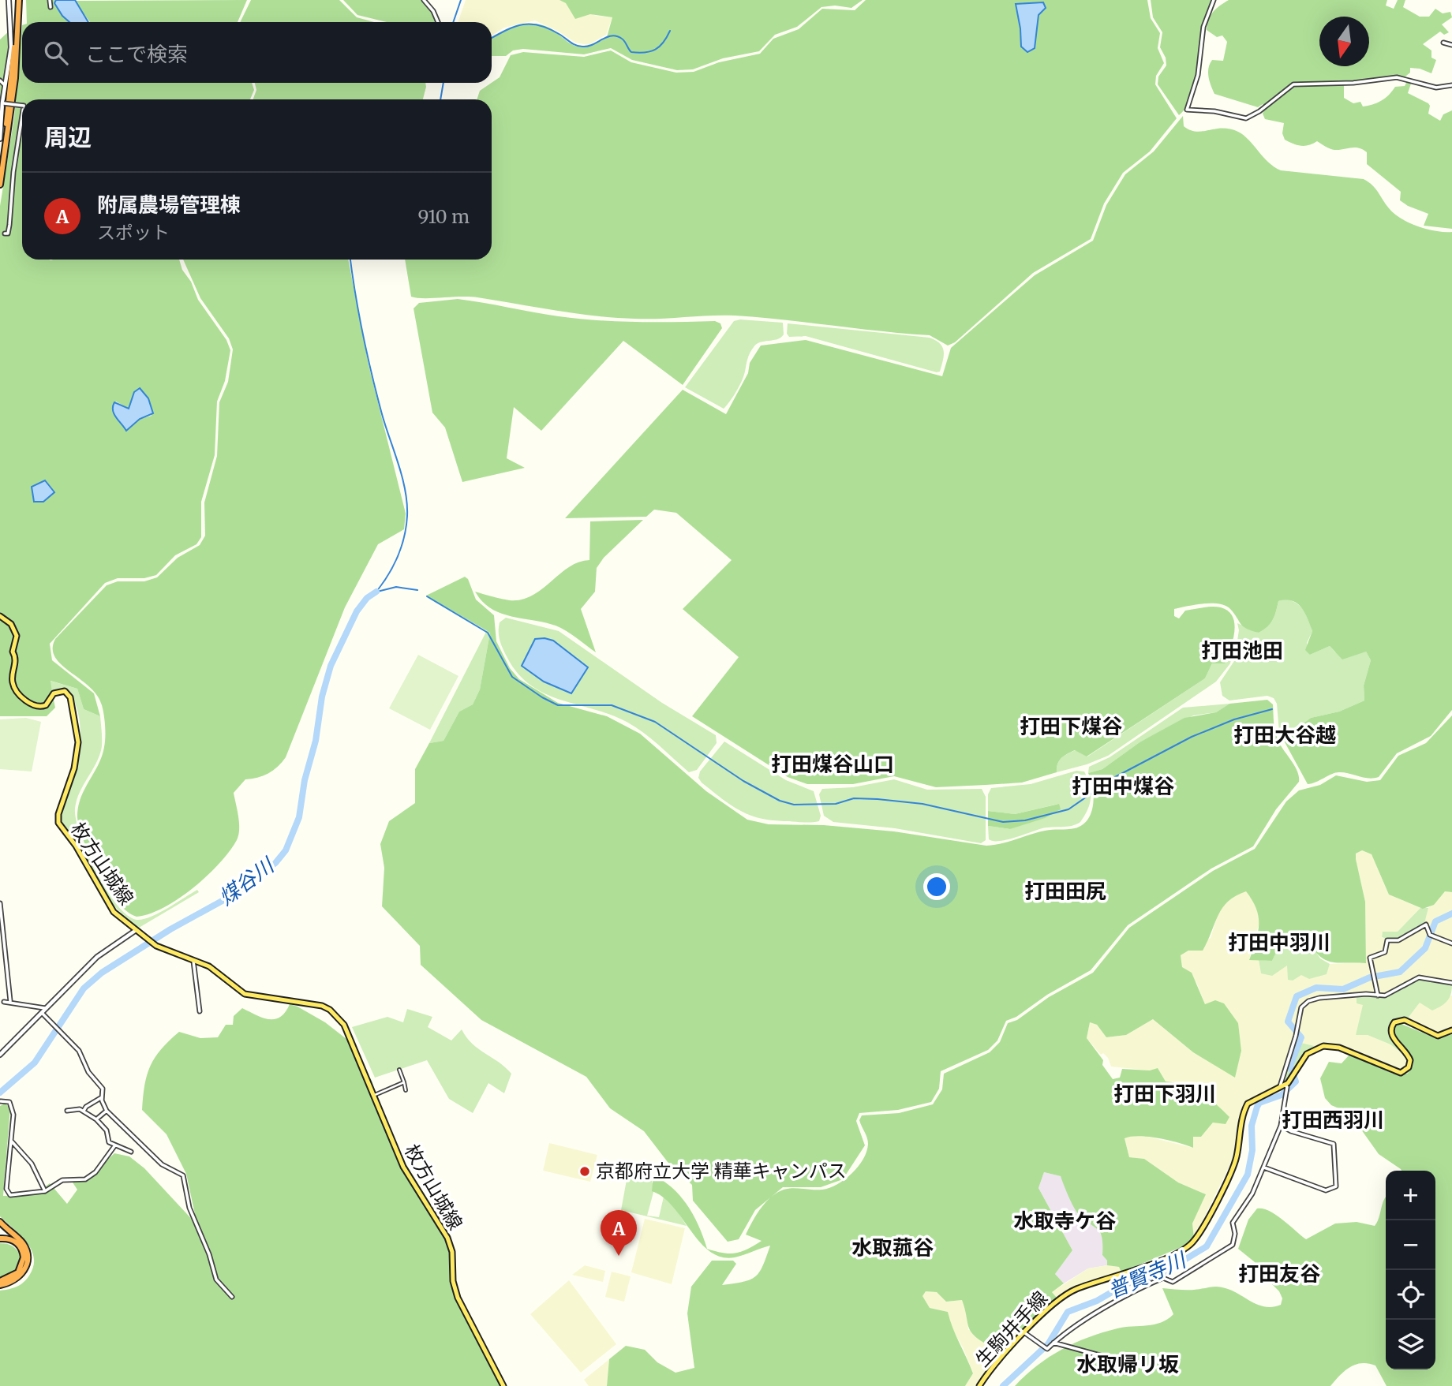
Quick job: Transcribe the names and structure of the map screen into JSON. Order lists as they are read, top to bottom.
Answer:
{
  "streets": {
    "main road": ["枚方山城線", "生駒井手線"]
  },
  "districts": [
    "打田池田",
    "打田下煤谷",
    "打田大谷越",
    "打田煤谷山口",
    "打田中煤谷",
    "打田田尻",
    "打田中羽川",
    "打田下羽川",
    "打田西羽川",
    "水取寺ケ谷",
    "水取菰谷",
    "打田友谷",
    "水取帰リ坂"
  ],
  "water": ["煤谷川", "普賢寺川"],
  "places": ["京都府立大学 精華キャンパス"],
  "north": "bottom",
  "page": {
    "search": "ここで検索",
    "heading": "周辺",
    "list": [
      {
        "mark": "A",
        "name": "附属農場管理棟",
        "note": "スポット",
        "value": "910 m"
      }
    ],
    "map_buttons": ["+", "−"],
    "pins": "A"
  }
}
